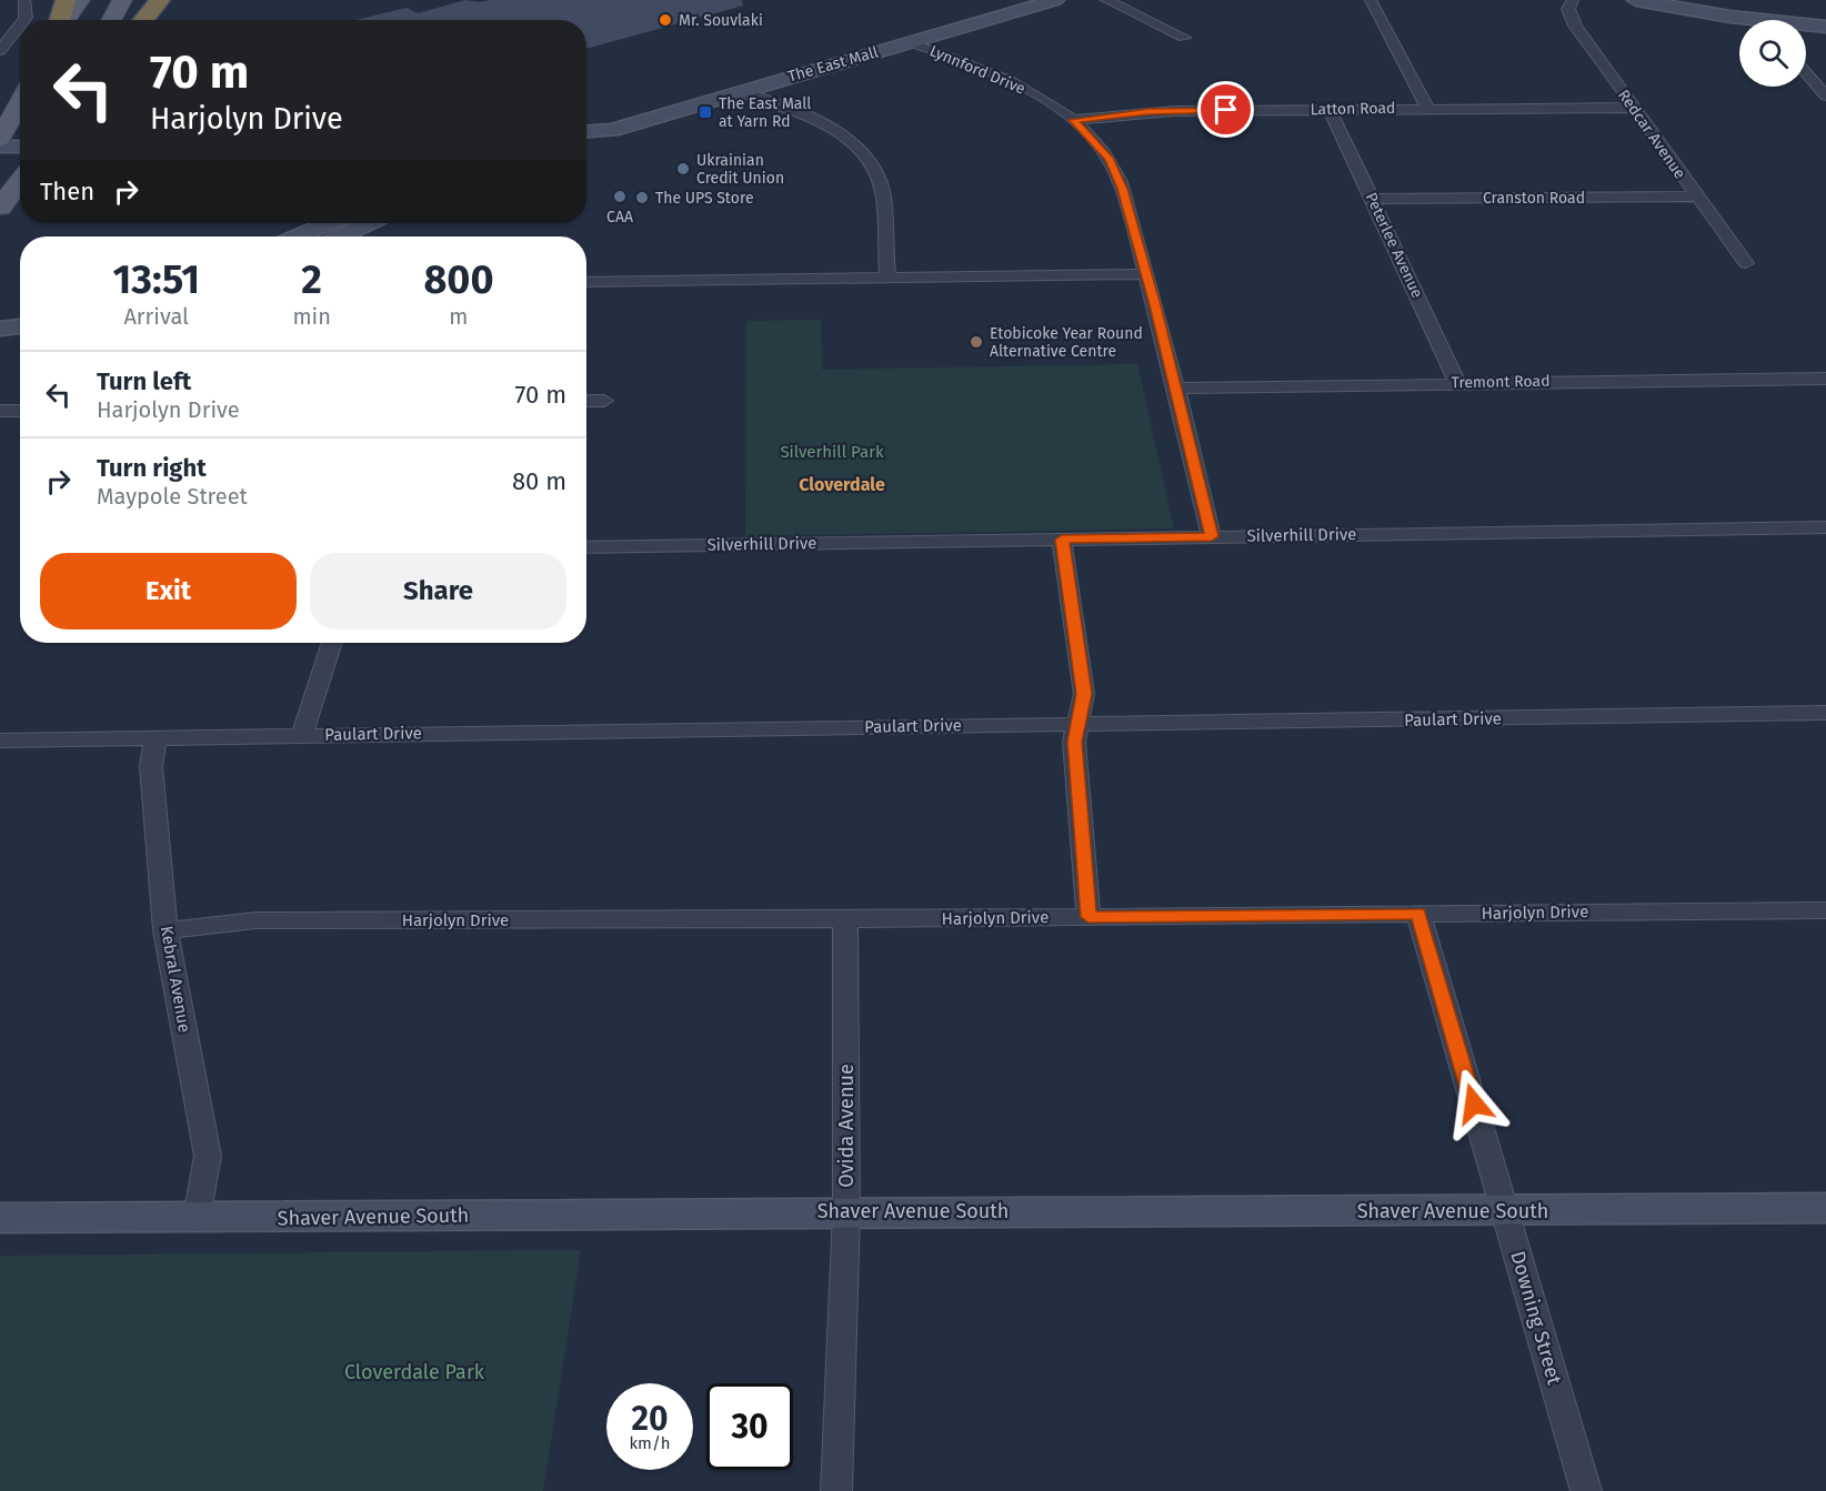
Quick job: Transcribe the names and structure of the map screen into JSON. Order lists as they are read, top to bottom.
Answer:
{
  "streets": {
    "main road": ["The East Mall", "Shaver Avenue South"],
    "street": [
      "Lynnford Drive",
      "Latton Road",
      "Redcar Avenue",
      "Cranston Road",
      "Peterlee Avenue",
      "Tremont Road",
      "Silverhill Drive",
      "Paulart Drive",
      "Harjolyn Drive",
      "Kebral Avenue",
      "Ovida Avenue",
      "Downing Street"
    ]
  },
  "crossings": [
    ["The East Mall", "Lynnford Drive"],
    ["Lynnford Drive", "Latton Road"],
    ["Lynnford Drive", "Tremont Road"],
    ["Lynnford Drive", "Silverhill Drive"],
    ["Latton Road", "Redcar Avenue"],
    ["Latton Road", "Peterlee Avenue"],
    ["Redcar Avenue", "Cranston Road"],
    ["Cranston Road", "Peterlee Avenue"],
    ["Peterlee Avenue", "Tremont Road"],
    ["Paulart Drive", "Kebral Avenue"],
    ["Harjolyn Drive", "Kebral Avenue"],
    ["Harjolyn Drive", "Ovida Avenue"],
    ["Harjolyn Drive", "Downing Street"],
    ["Kebral Avenue", "Shaver Avenue South"],
    ["Ovida Avenue", "Shaver Avenue South"],
    ["Shaver Avenue South", "Downing Street"]
  ],
  "districts": ["Cloverdale"],
  "parks": ["Silverhill Park", "Cloverdale Park"],
  "places": {
    "other": [
      "Mr. Souvlaki",
      "Ukrainian Credit Union",
      "CAA",
      "The UPS Store",
      "Etobicoke Year Round Alternative Centre"
    ],
    "transit": ["The East Mall at Yarn Rd"]
  },
  "page": {
    "turn": ["70 m", "Harjolyn Drive"],
    "then": "Then",
    "eta": [
      "13:51",
      "Arrival",
      "2",
      "min",
      "800",
      "m"
    ],
    "list": [
      {
        "name": "Turn left",
        "note": "Harjolyn Drive",
        "value": "70 m"
      },
      {
        "name": "Turn right",
        "note": "Maypole Street",
        "value": "80 m"
      }
    ],
    "buttons": ["Exit", "Share"],
    "speed": "20 km/h",
    "limit": "30"
  }
}
